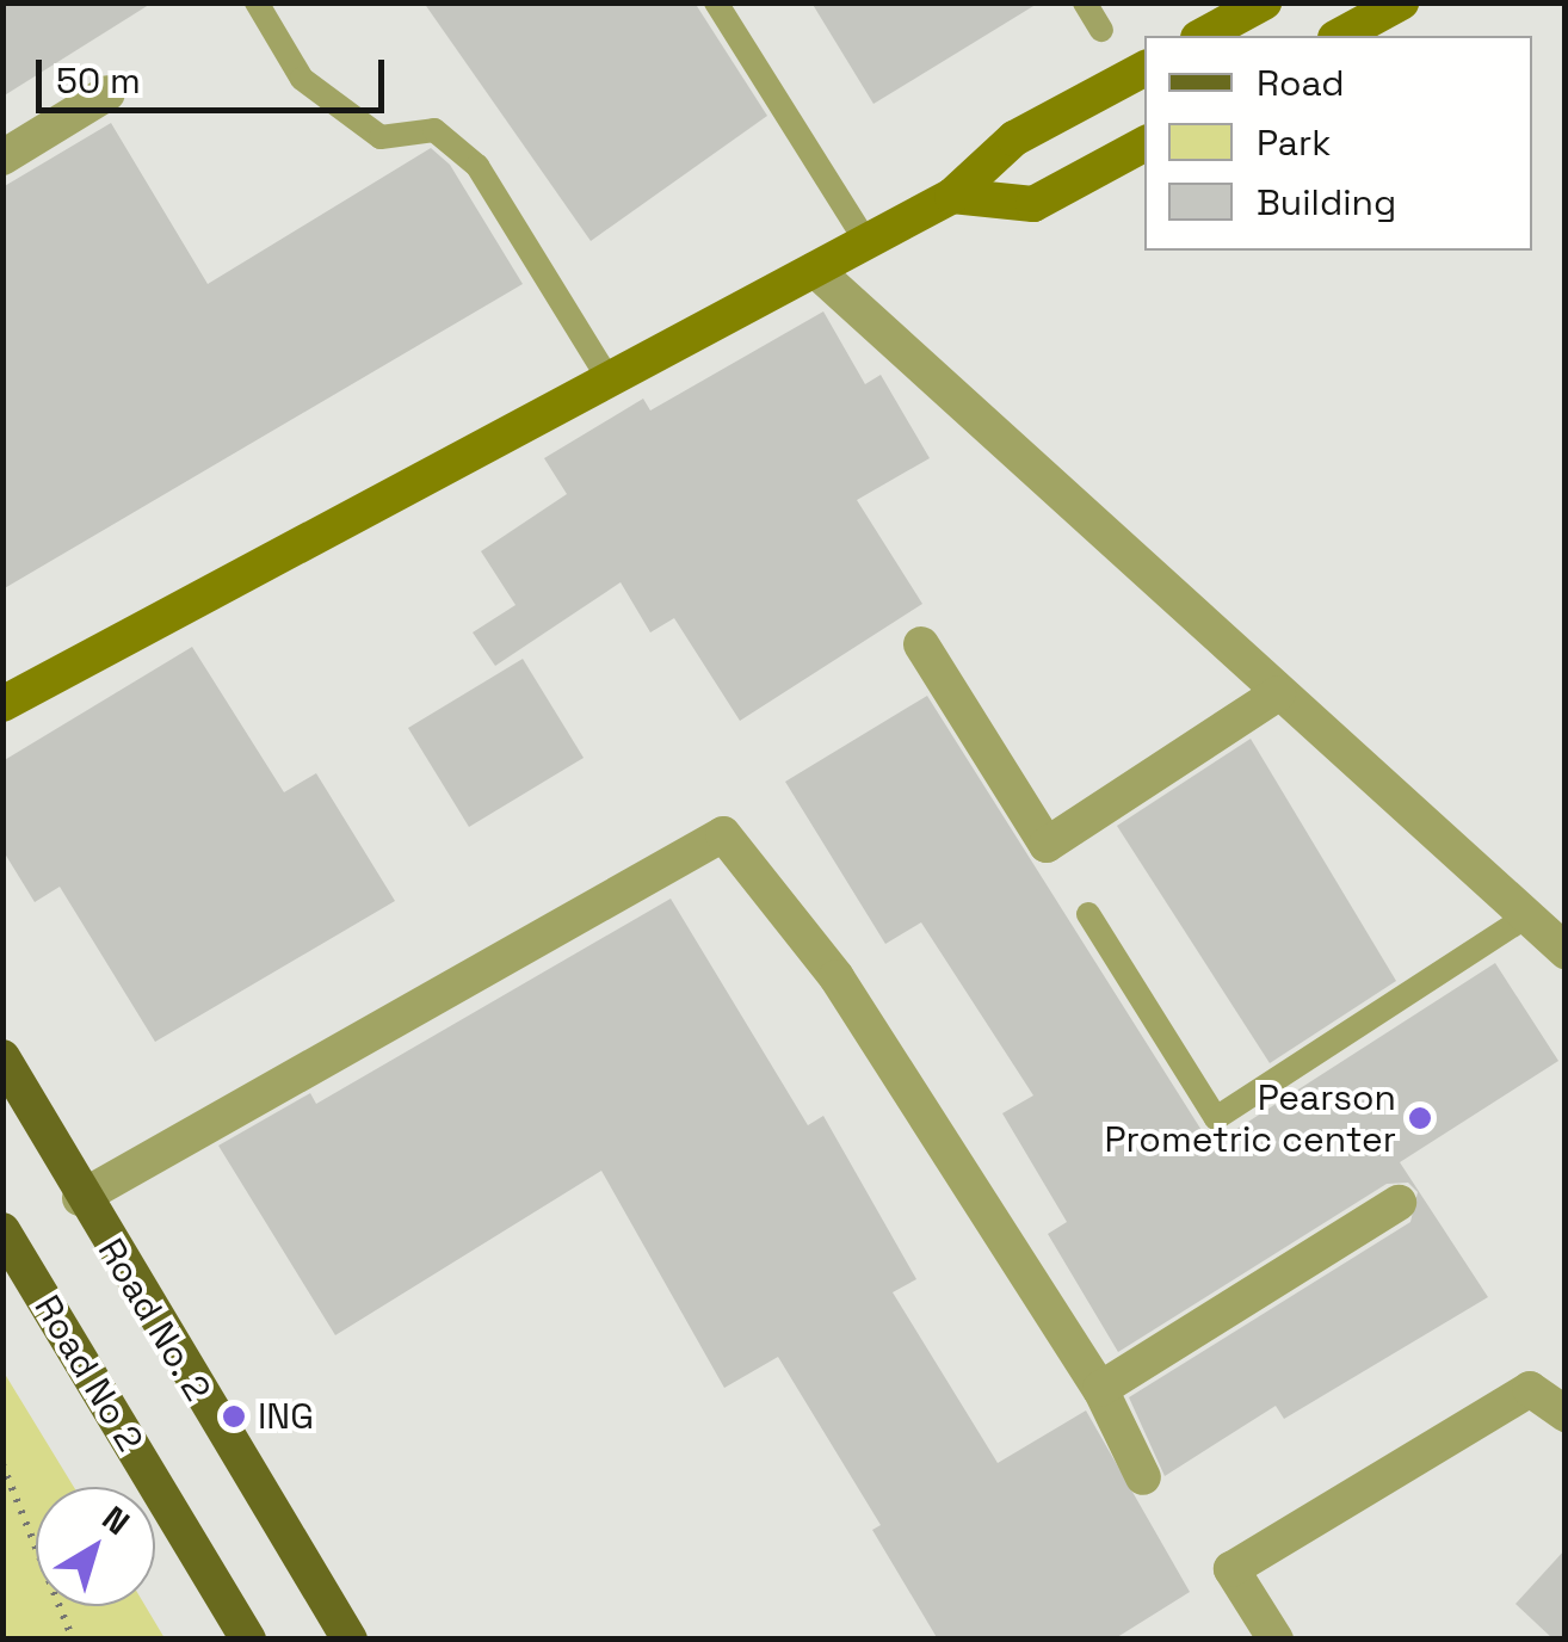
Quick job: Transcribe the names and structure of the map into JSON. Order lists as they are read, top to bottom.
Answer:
{
  "streets": {
    "main road": ["Road No. 2", "Road No 2"]
  },
  "places": ["Pearson Prometric center", "ING"],
  "legend": ["Road", "Park", "Building"],
  "scale_bar": "50 m",
  "north": "top right"
}
